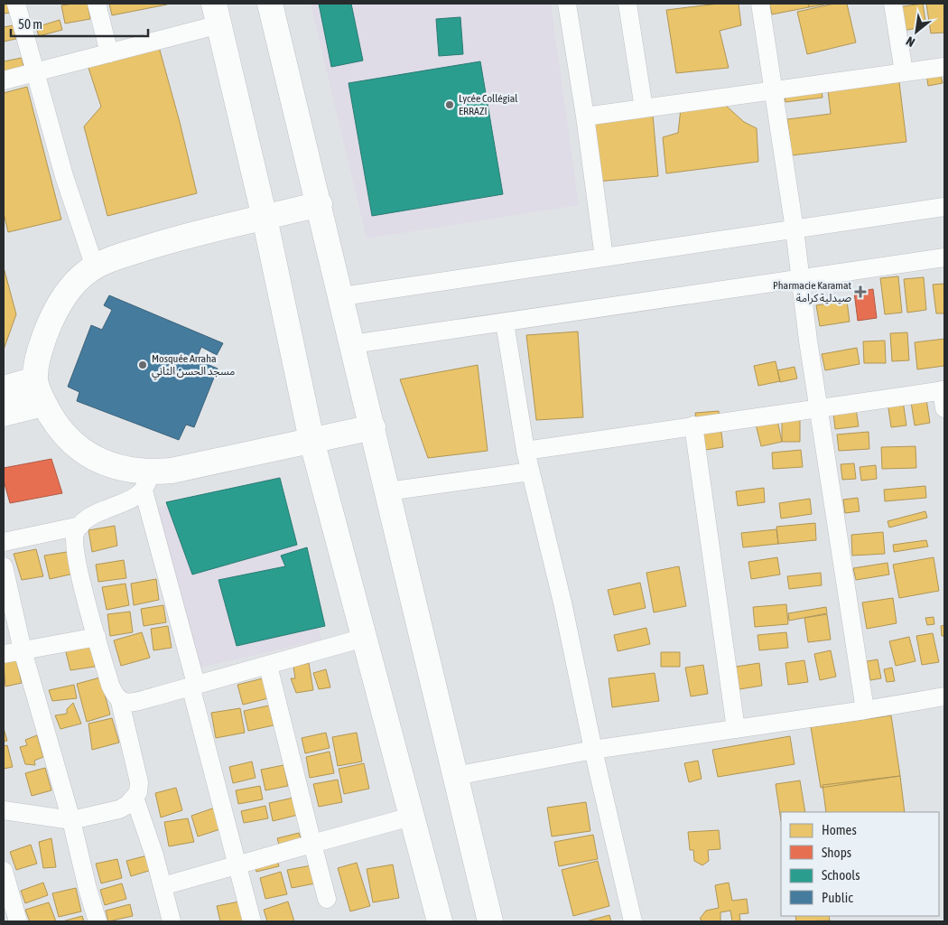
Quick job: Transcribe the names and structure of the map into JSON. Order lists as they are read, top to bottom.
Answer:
{
  "places": {
    "other": ["Lycée Collégial ERRAZI", "Mosquée Arraha مسجد الحسن الثاني"],
    "health": ["Pharmacie Karamat صيدلية كرامة"]
  },
  "legend": [
    "Homes",
    "Shops",
    "Schools",
    "Public"
  ],
  "scale_bar": "50 m",
  "north": "bottom left"
}
